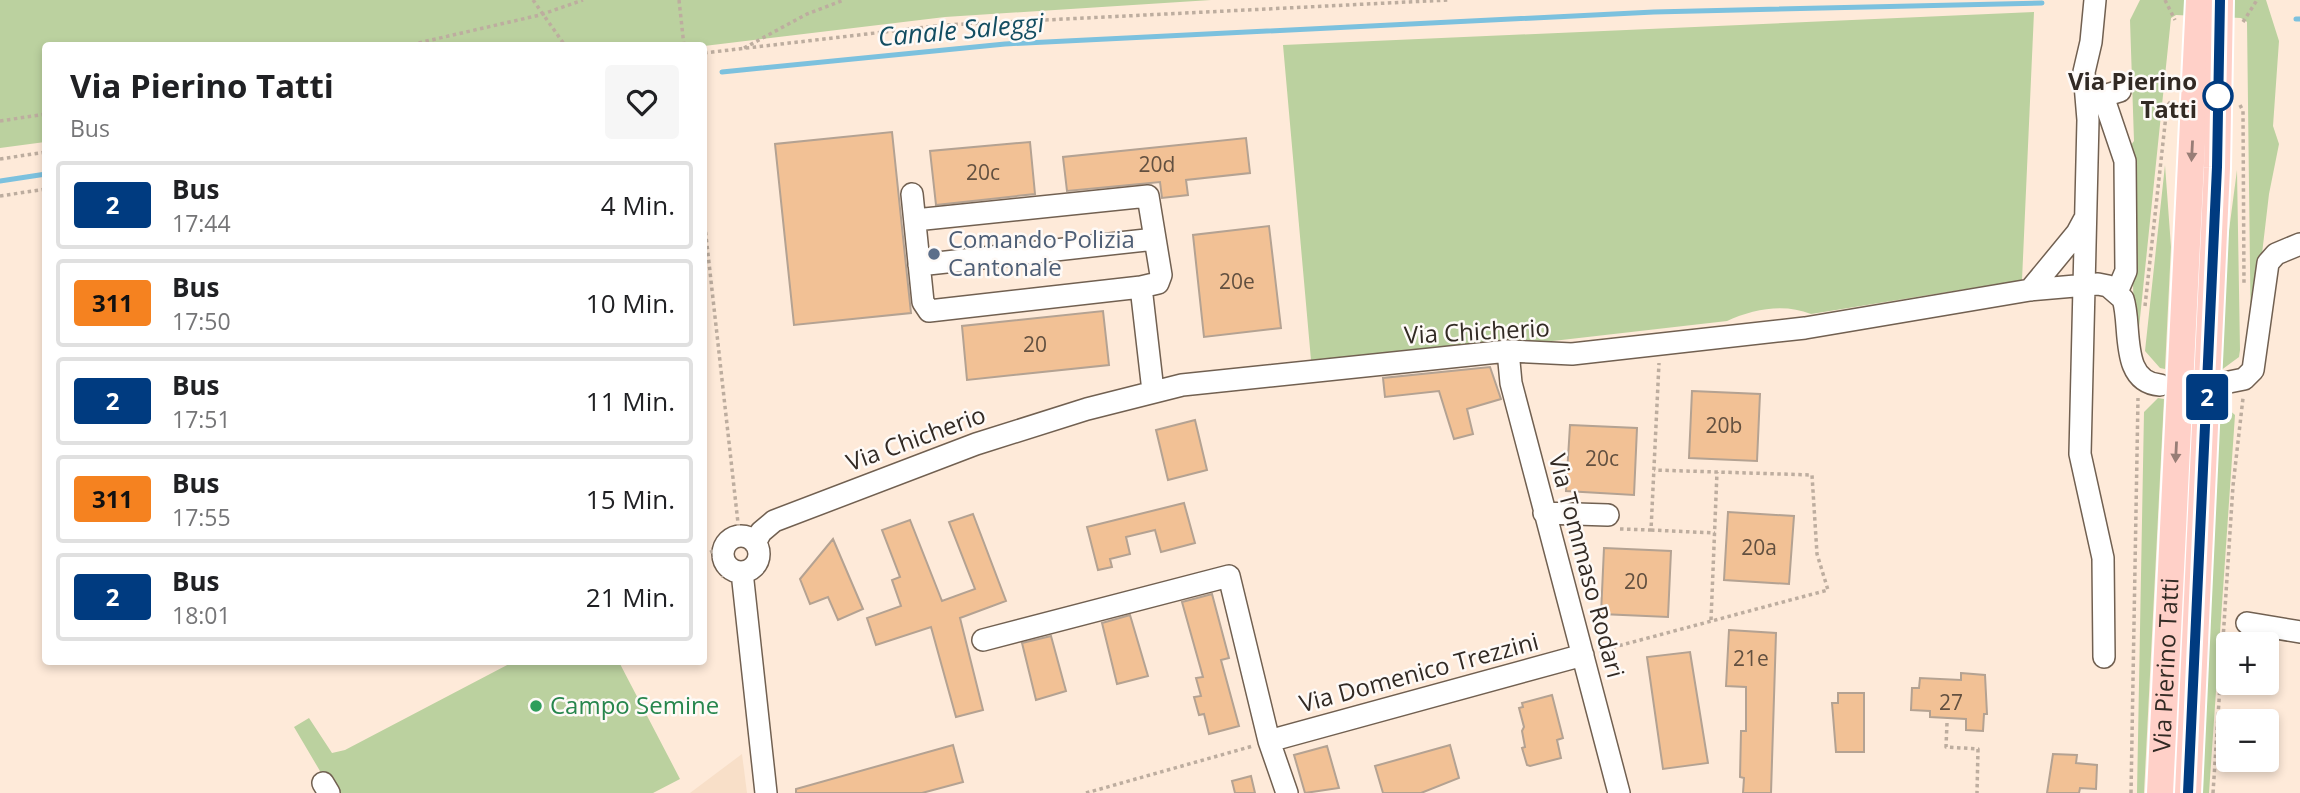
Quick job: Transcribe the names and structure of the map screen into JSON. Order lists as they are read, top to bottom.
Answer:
{
  "streets": {
    "main road": ["Via Pierino Tatti"],
    "street": ["Via Chicherio", "Via Tommaso Rodari", "Via Domenico Trezzini"]
  },
  "crossings": [
    ["Via Chicherio", "Via Tommaso Rodari"],
    ["Via Tommaso Rodari", "Via Domenico Trezzini"]
  ],
  "water": ["Canale Saleggi"],
  "places": ["Via Pierino Tatti", "Comando Polizia Cantonale", "Campo Semine"],
  "lines": ["bus line 2"],
  "house_numbers": [
    "20d",
    "20c",
    "20e",
    "20",
    "20b",
    "20c",
    "20a",
    "20",
    "21e",
    "27"
  ],
  "page": {
    "on_map": "2",
    "heading": ["Via Pierino Tatti", "Bus"],
    "list": [
      {
        "mark": "2",
        "name": "Bus",
        "note": "17:44",
        "value": "4 Min."
      },
      {
        "mark": "311",
        "name": "Bus",
        "note": "17:50",
        "value": "10 Min."
      },
      {
        "mark": "2",
        "name": "Bus",
        "note": "17:51",
        "value": "11 Min."
      },
      {
        "mark": "311",
        "name": "Bus",
        "note": "17:55",
        "value": "15 Min."
      },
      {
        "mark": "2",
        "name": "Bus",
        "note": "18:01",
        "value": "21 Min."
      }
    ],
    "map_buttons": ["+", "−"]
  }
}
